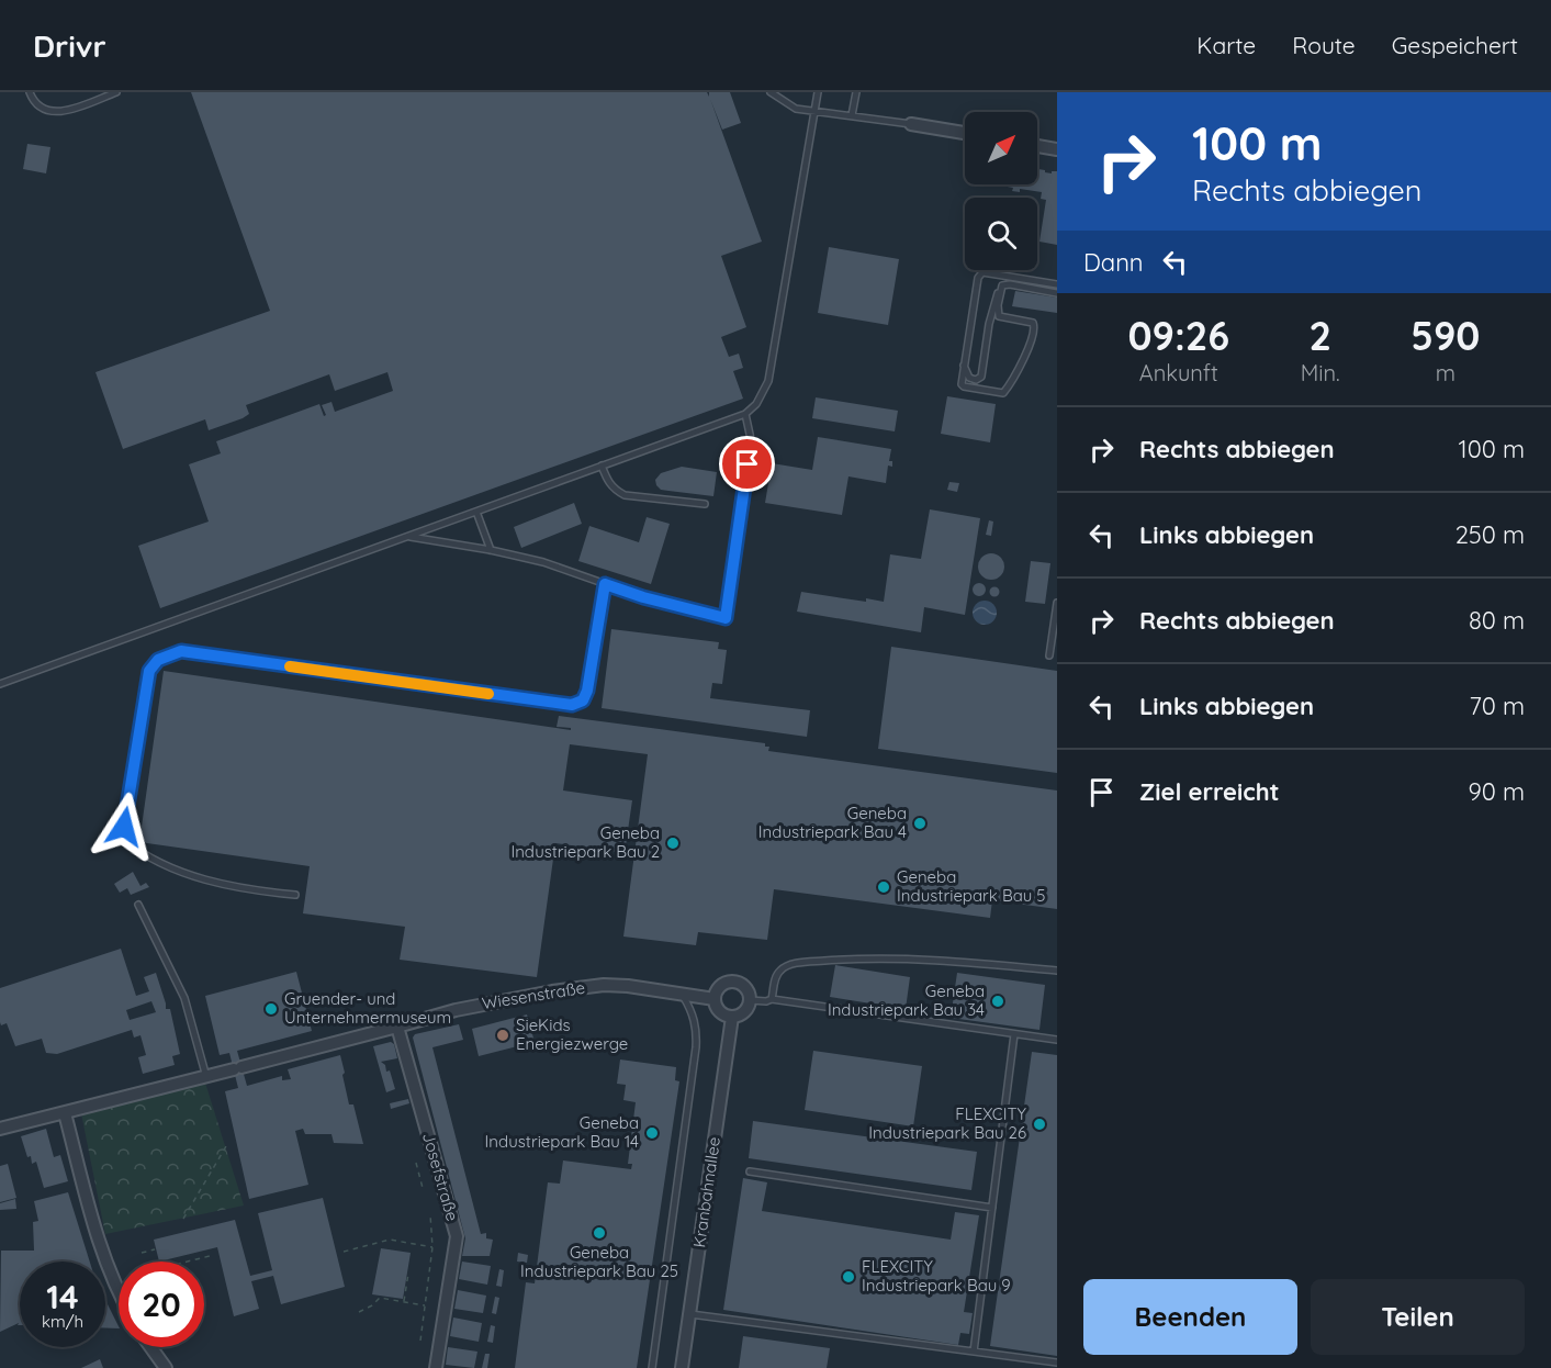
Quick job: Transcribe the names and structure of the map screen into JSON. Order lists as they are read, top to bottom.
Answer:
{
  "streets": {
    "street": ["Wiesenstraße", "Josefstraße", "Kranbahnallee"]
  },
  "crossings": [
    ["Wiesenstraße", "Josefstraße"],
    ["Wiesenstraße", "Kranbahnallee"]
  ],
  "places": [
    "Geneba Industriepark Bau 4",
    "Geneba Industriepark Bau 2",
    "Geneba Industriepark Bau 5",
    "Geneba Industriepark Bau 34",
    "Gruender- und Unternehmermuseum",
    "SieKids Energiezwerge",
    "FLEXCITY Industriepark Bau 26",
    "Geneba Industriepark Bau 14",
    "Geneba Industriepark Bau 25",
    "FLEXCITY Industriepark Bau 9"
  ],
  "north": "top right",
  "page": {
    "header": "Drivr",
    "nav": ["Karte", "Route", "Gespeichert"],
    "turn": ["100 m", "Rechts abbiegen"],
    "then": "Dann",
    "eta": [
      "09:26",
      "Ankunft",
      "2",
      "Min.",
      "590",
      "m"
    ],
    "list": [
      {
        "name": "Rechts abbiegen",
        "value": "100 m"
      },
      {
        "name": "Links abbiegen",
        "value": "250 m"
      },
      {
        "name": "Rechts abbiegen",
        "value": "80 m"
      },
      {
        "name": "Links abbiegen",
        "value": "70 m"
      },
      {
        "name": "Ziel erreicht",
        "value": "90 m"
      }
    ],
    "speed": "14 km/h",
    "limit": "20",
    "buttons": ["Beenden", "Teilen"]
  }
}
